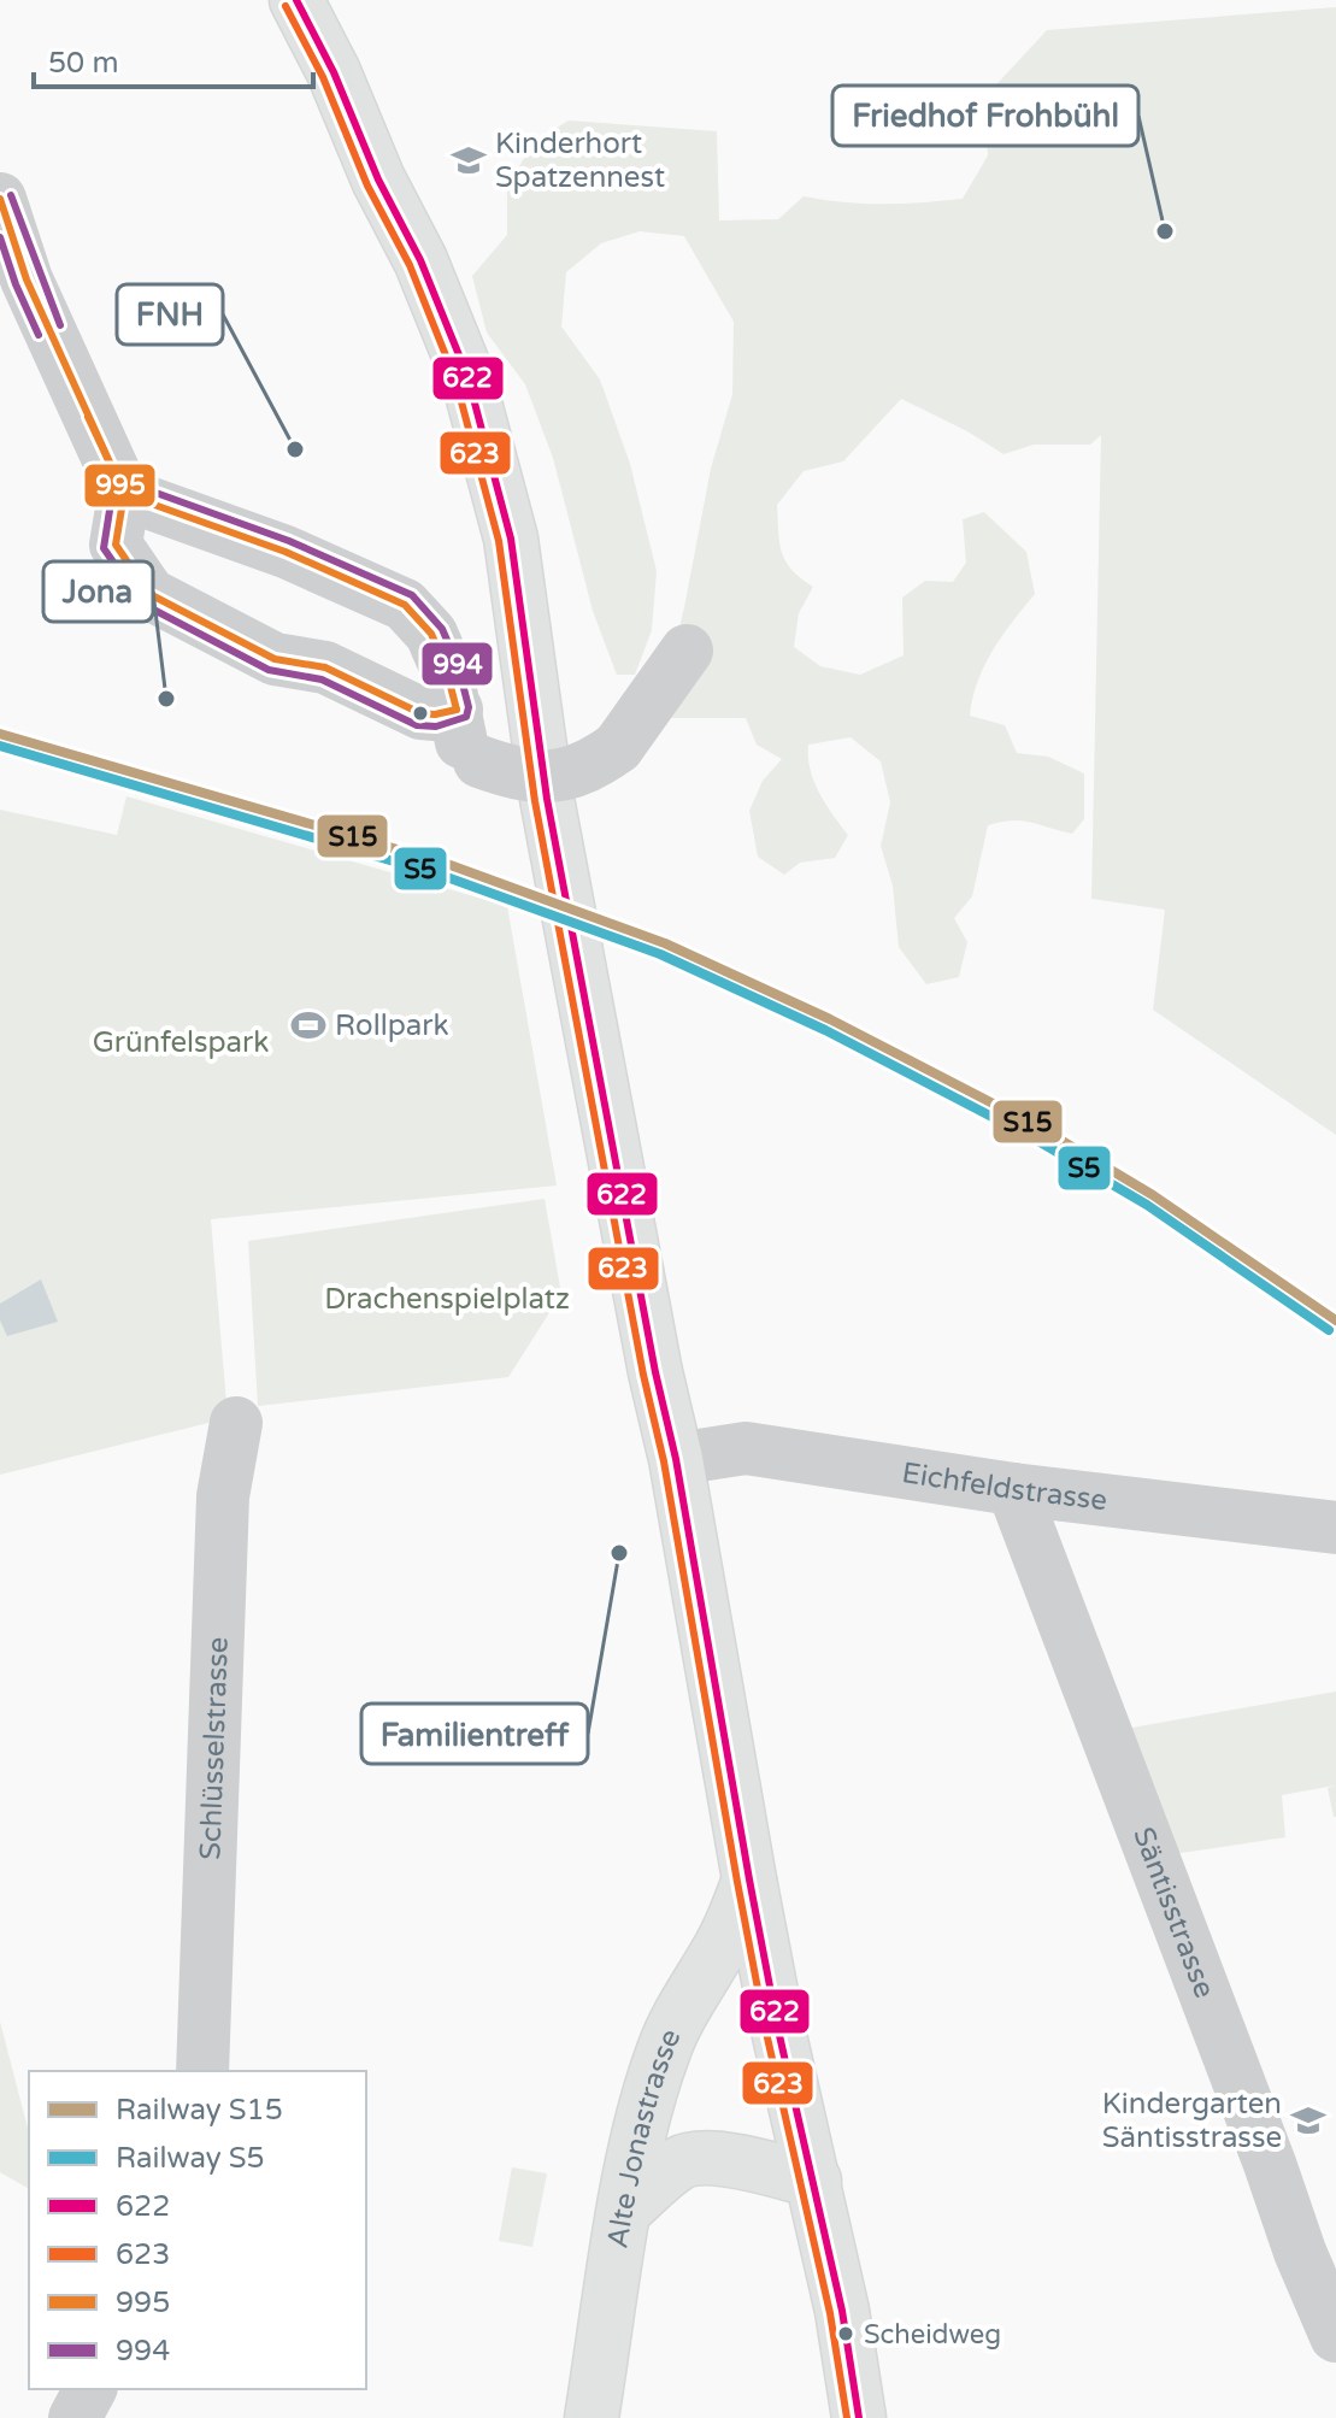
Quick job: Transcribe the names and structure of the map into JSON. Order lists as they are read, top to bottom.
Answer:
{
  "streets": {
    "main road": ["Alte Jonastrasse"],
    "street": ["Eichfeldstrasse", "Schlüsselstrasse", "Säntisstrasse"]
  },
  "crossings": [
    ["Eichfeldstrasse", "Säntisstrasse"]
  ],
  "parks": ["Grünfelspark", "Drachenspielplatz"],
  "places": {
    "school or university": ["Kinderhort Spatzennest", "Kindergarten Säntisstrasse"],
    "other": [
      "Friedhof Frohbühl",
      "FNH",
      "Jona",
      "Familientreff",
      "Scheidweg"
    ],
    "sports": ["Rollpark"]
  },
  "lines": [
    "transit line 622",
    "transit line 623",
    "transit line 994",
    "transit line 995",
    "rail line S15",
    "rail line S5"
  ],
  "legend": [
    "Railway S15",
    "Railway S5",
    "622",
    "623",
    "995",
    "994"
  ],
  "scale_bar": "50 m"
}
